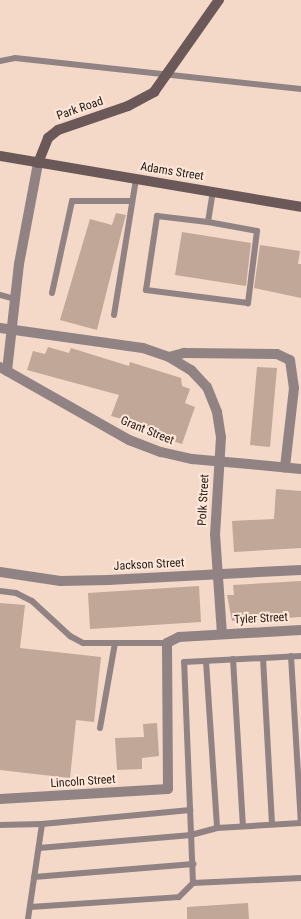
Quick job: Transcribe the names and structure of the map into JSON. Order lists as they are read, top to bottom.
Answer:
{
  "streets": {
    "street": [
      "Park Road",
      "Adams Street",
      "Grant Street",
      "Polk Street",
      "Jackson Street",
      "Tyler Street",
      "Lincoln Street"
    ]
  },
  "crossings": [
    ["Park Road", "Adams Street"],
    ["Park Road", "Grant Street"],
    ["Park Road", "Polk Street"],
    ["Polk Street", "Jackson Street"],
    ["Polk Street", "Tyler Street"]
  ]
}
